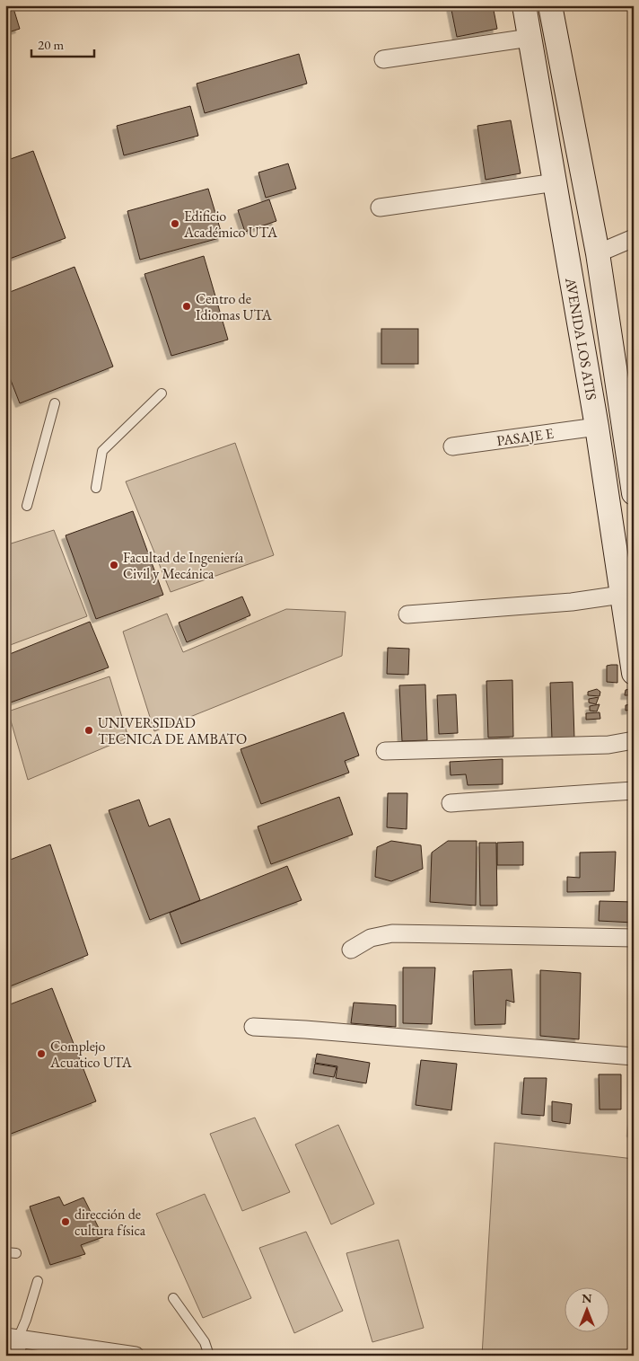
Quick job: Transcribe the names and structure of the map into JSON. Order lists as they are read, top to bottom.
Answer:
{
  "streets": {
    "main road": ["AVENIDA LOS ATIS"],
    "street": ["PASAJE E"]
  },
  "crossings": [
    ["AVENIDA LOS ATIS", "PASAJE E"]
  ],
  "places": [
    "Edificio Académico UTA",
    "Centro de Idiomas UTA",
    "Facultad de Ingeniería Civil y Mecánica",
    "UNIVERSIDAD TECNICA DE AMBATO",
    "Complejo Acuatico UTA",
    "dirección de cultura física"
  ],
  "scale_bar": "20 m",
  "north": "top"
}
